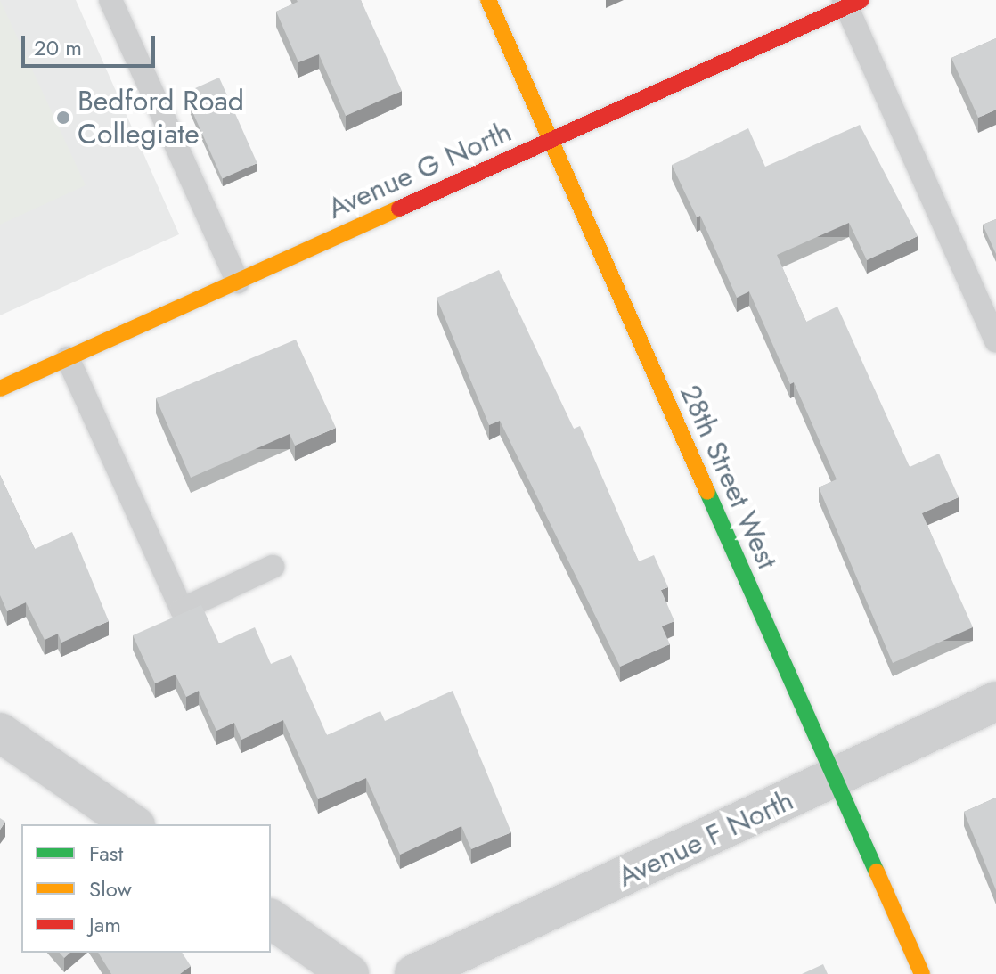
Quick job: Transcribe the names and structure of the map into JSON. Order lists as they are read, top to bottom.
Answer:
{
  "streets": {
    "street": ["Avenue G North", "28th Street West", "Avenue F North"]
  },
  "crossings": [
    ["Avenue G North", "28th Street West"],
    ["28th Street West", "Avenue F North"]
  ],
  "places": ["Bedford Road Collegiate"],
  "legend": ["Fast", "Slow", "Jam"],
  "scale_bar": "20 m"
}
